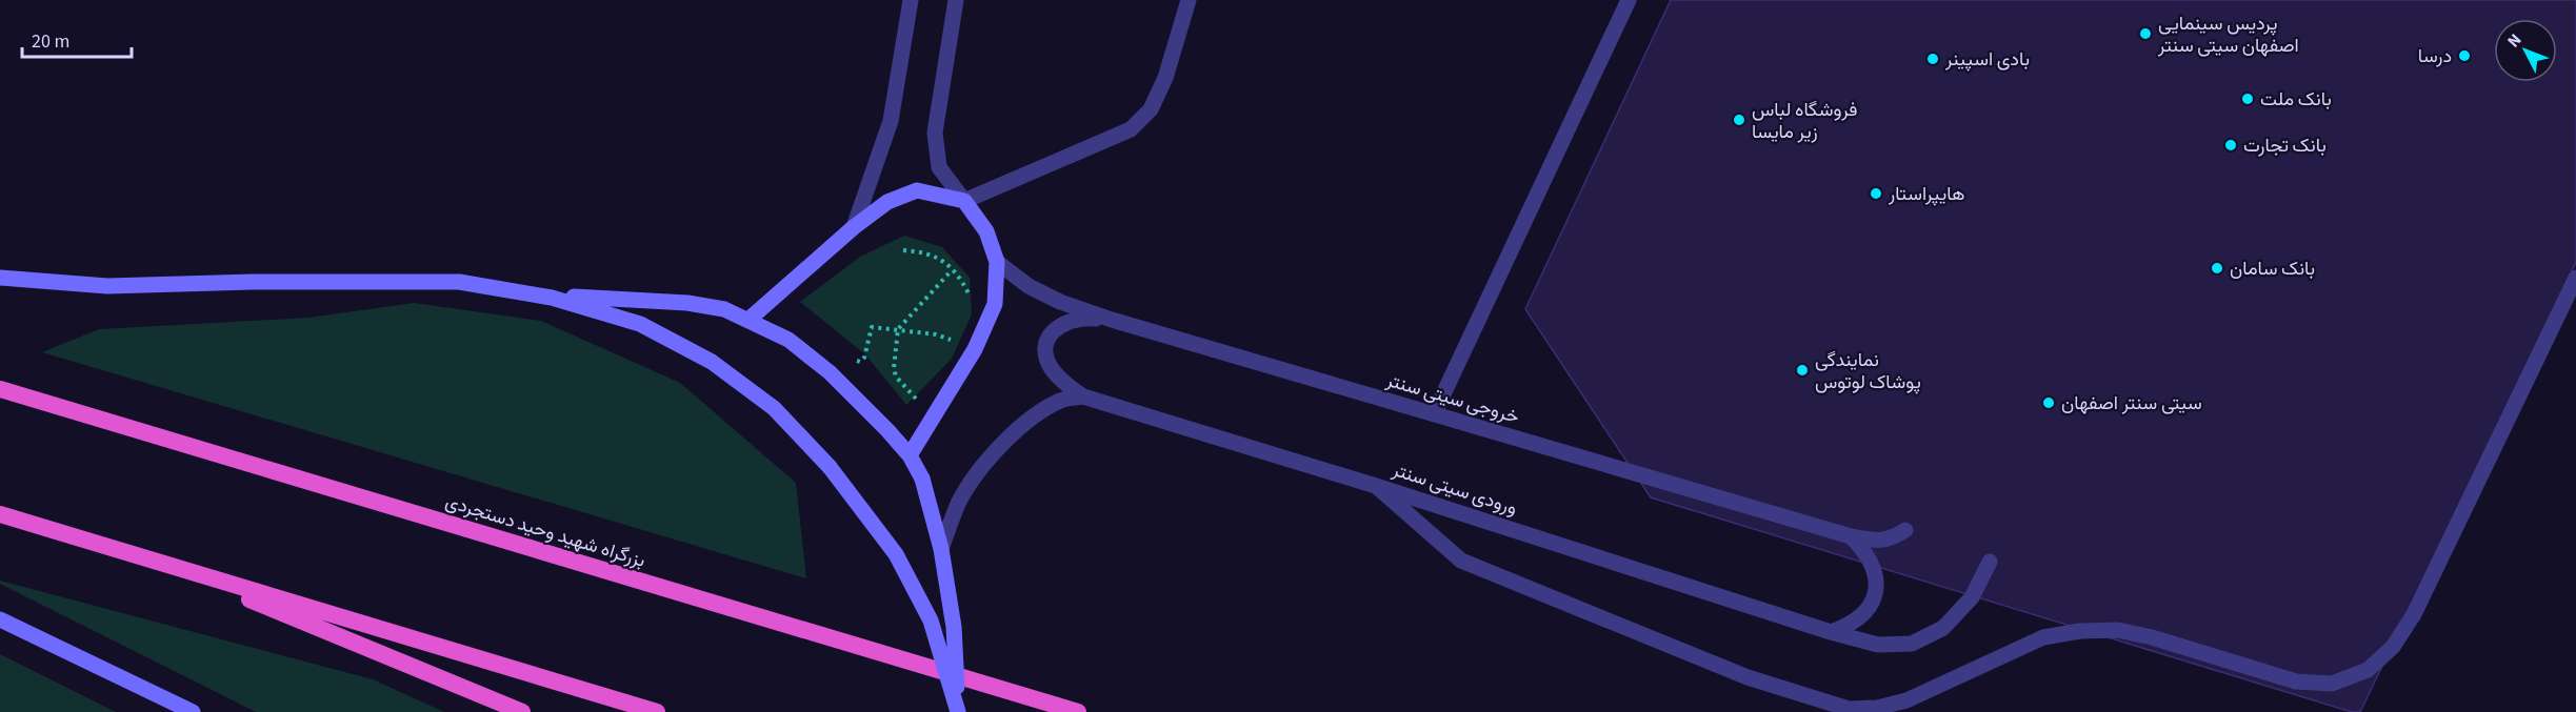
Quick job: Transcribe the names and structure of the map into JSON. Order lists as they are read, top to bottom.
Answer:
{
  "streets": {
    "highway": ["بزرگراه شهید وحید دستجردی"],
    "street": ["خروجی سیتی سنتر", "ورودی سیتی سنتر"]
  },
  "places": [
    "پردیس سینمایی اصفهان سیتی سنتر",
    "درسا",
    "بادی اسپینر",
    "بانک ملت",
    "فروشگاه لباس زیر مایسا",
    "بانک تجارت",
    "هایپراستار",
    "بانک سامان",
    "نمایندگی پوشاک لوتوس",
    "سیتی سنتر اصفهان"
  ],
  "scale_bar": "20 m",
  "north": "top left"
}
